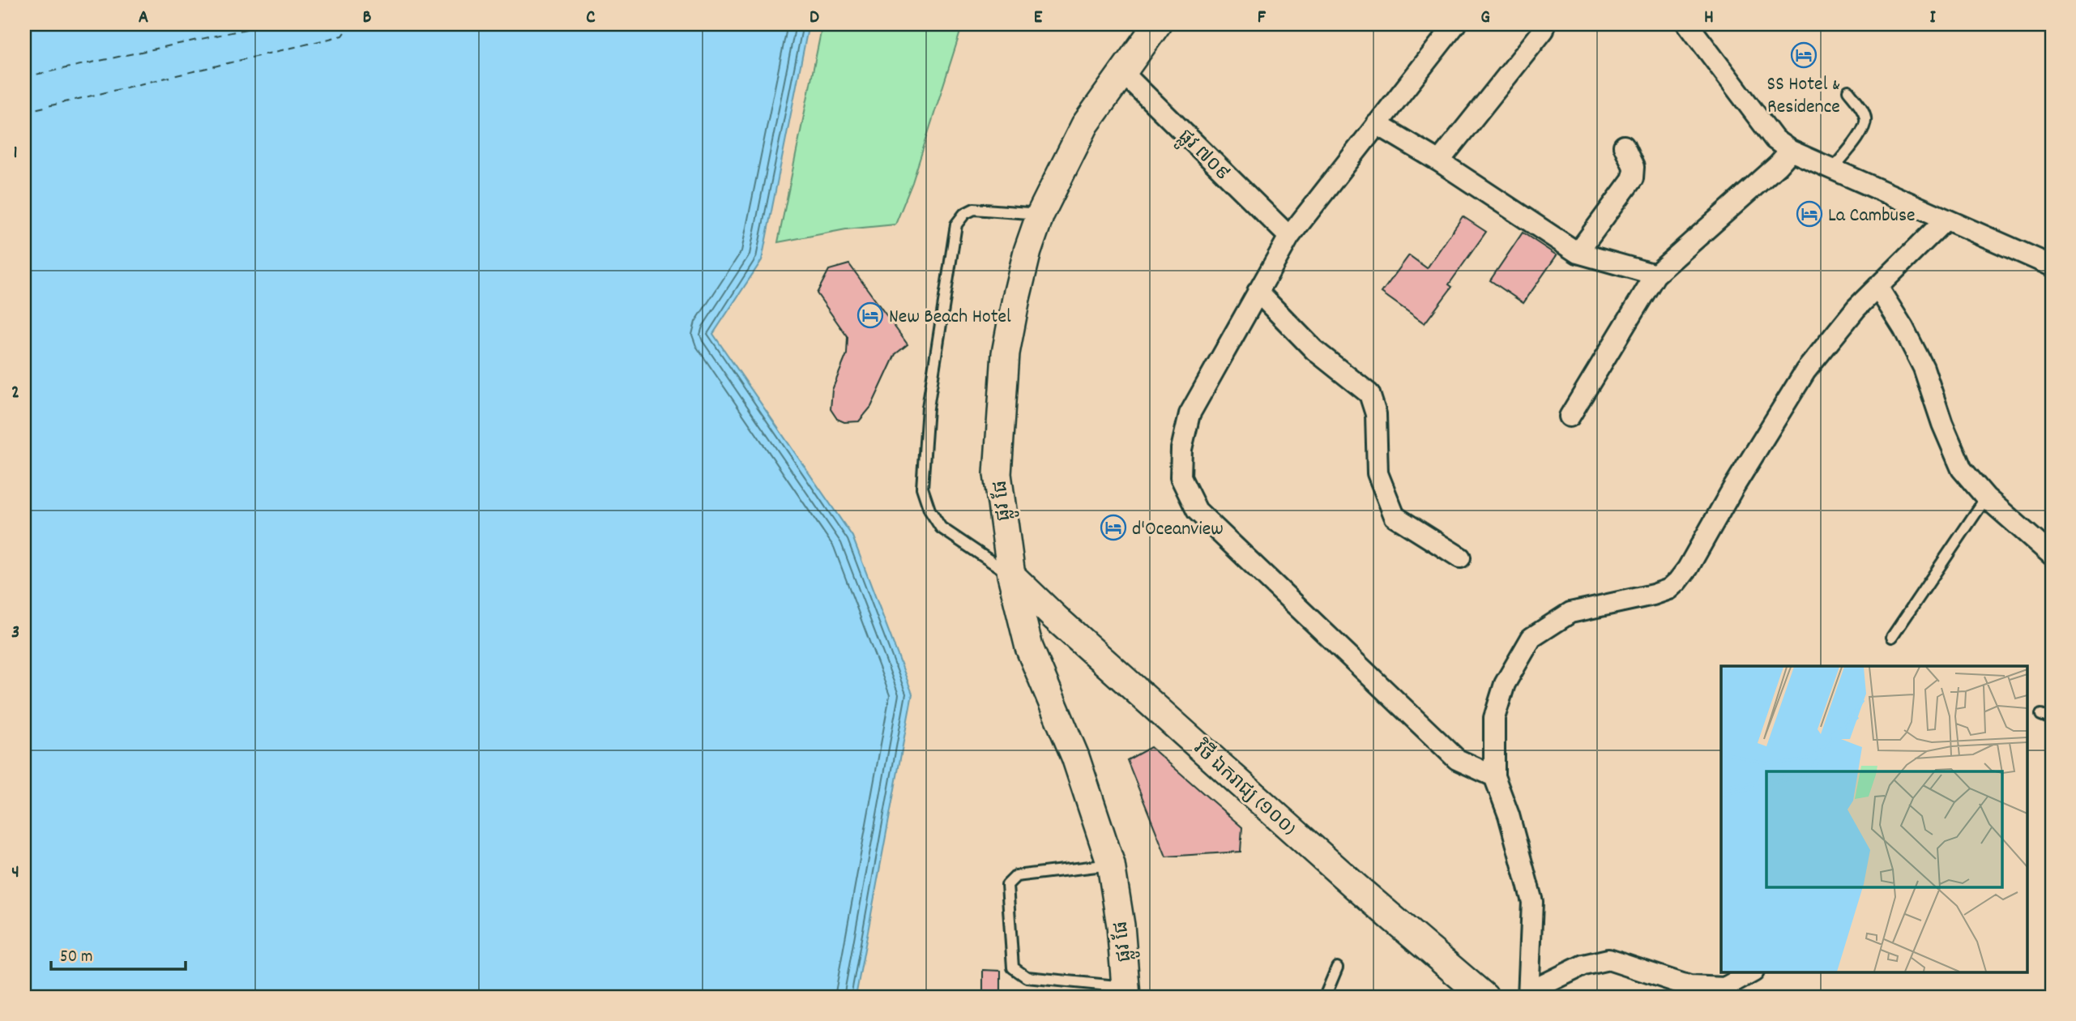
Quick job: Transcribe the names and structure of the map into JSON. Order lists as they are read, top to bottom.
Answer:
{
  "streets": {
    "street": ["ផ្លូវ ៧០៩", "ផ្លូវ ផែ", "វិថី ឯករាជ្យ (១០០)"]
  },
  "crossings": [
    ["ផ្លូវ ៧០៩", "ផ្លូវ ផែ"],
    ["ផ្លូវ ផែ", "វិថី ឯករាជ្យ (១០០)"]
  ],
  "places": {
    "hotel": [
      "SS Hotel & Residence",
      "La Cambuse",
      "New Beach Hotel",
      "d'Oceanview"
    ]
  },
  "scale_bar": "50 m",
  "grid": {
    "columns": [
      "A",
      "B",
      "C",
      "D",
      "E",
      "F",
      "G",
      "H",
      "I"
    ],
    "rows": [
      "1",
      "2",
      "3",
      "4"
    ]
  }
}
